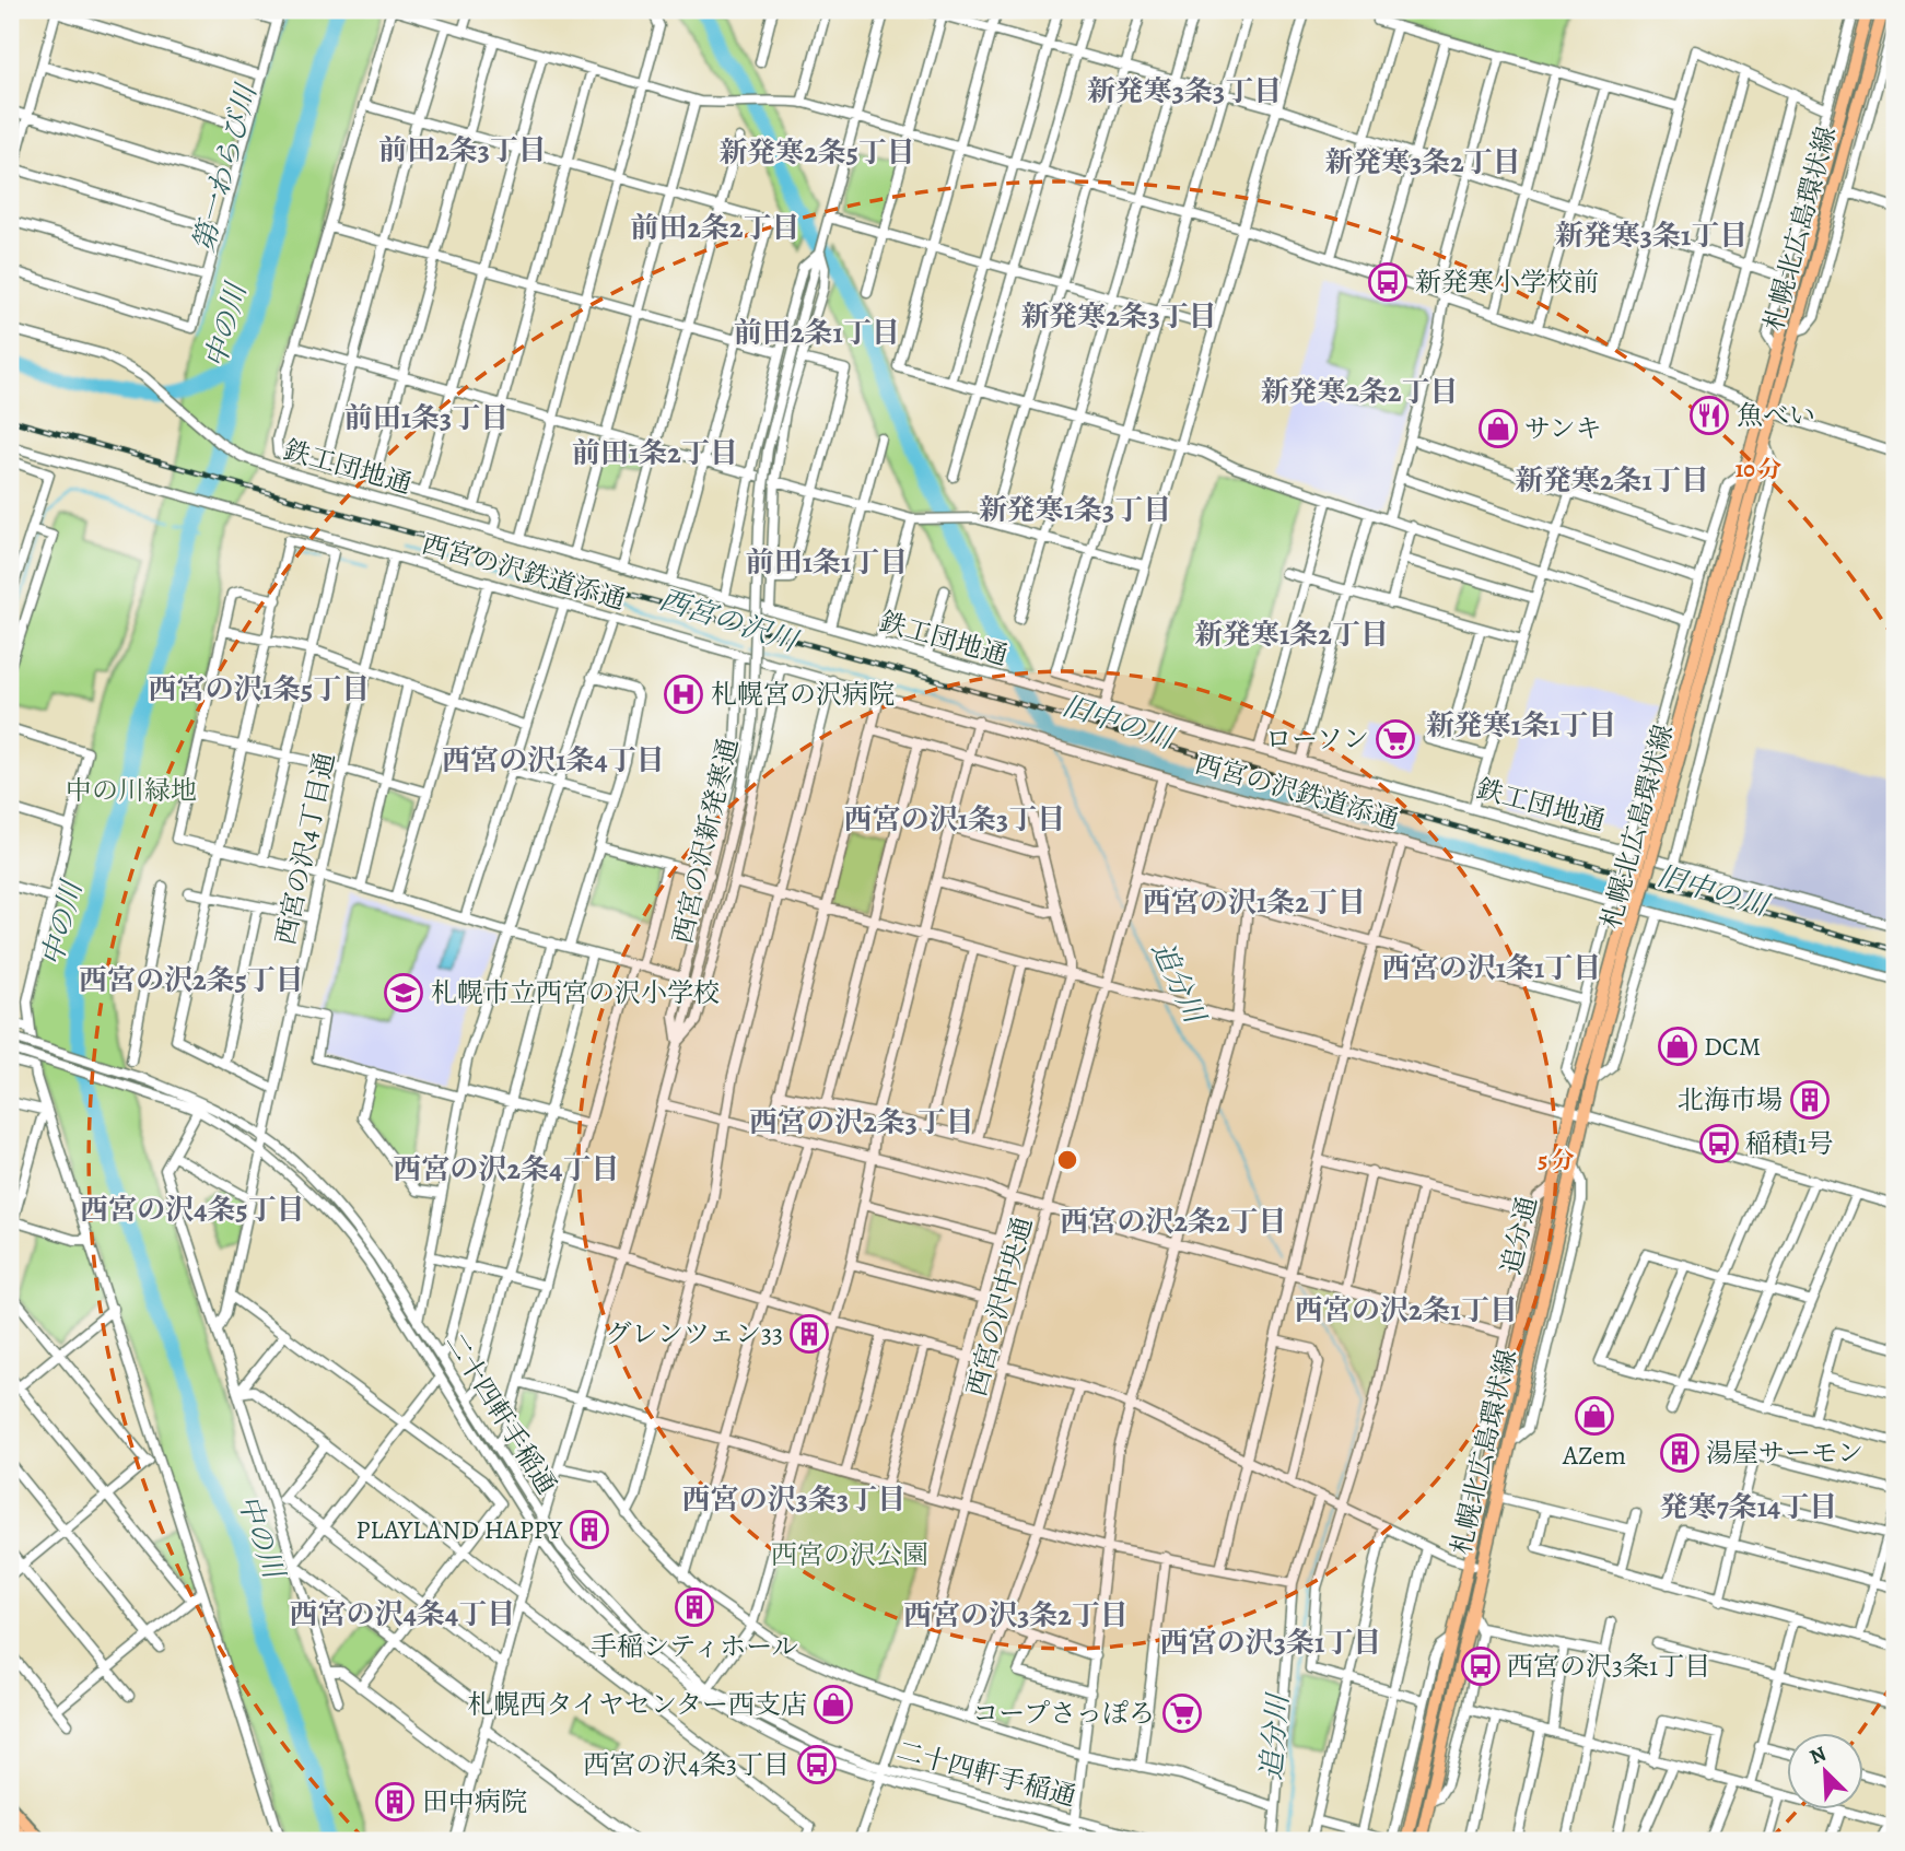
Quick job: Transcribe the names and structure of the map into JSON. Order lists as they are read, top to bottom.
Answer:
{
  "streets": {
    "main road": ["札幌北広島環状線", "追分通"],
    "street": [
      "鉄工団地通",
      "西宮の沢鉄道添通",
      "西宮の沢新発寒通",
      "西宮の沢4丁目通",
      "西宮の沢中央通",
      "二十四軒手稲通"
    ]
  },
  "crossings": [
    ["札幌北広島環状線", "追分通"],
    ["西宮の沢鉄道添通", "西宮の沢4丁目通"],
    ["西宮の沢鉄道添通", "西宮の沢中央通"],
    ["西宮の沢新発寒通", "二十四軒手稲通"],
    ["西宮の沢4丁目通", "二十四軒手稲通"],
    ["西宮の沢中央通", "二十四軒手稲通"]
  ],
  "districts": [
    "新発寒3条3丁目",
    "前田2条3丁目",
    "新発寒2条5丁目",
    "新発寒3条2丁目",
    "前田2条2丁目",
    "新発寒3条1丁目",
    "新発寒2条3丁目",
    "前田2条1丁目",
    "新発寒2条2丁目",
    "前田1条3丁目",
    "前田1条2丁目",
    "新発寒2条1丁目",
    "新発寒1条3丁目",
    "前田1条1丁目",
    "新発寒1条2丁目",
    "西宮の沢1条5丁目",
    "新発寒1条1丁目",
    "西宮の沢1条4丁目",
    "西宮の沢1条3丁目",
    "西宮の沢1条2丁目",
    "西宮の沢1条1丁目",
    "西宮の沢2条5丁目",
    "西宮の沢2条3丁目",
    "西宮の沢2条4丁目",
    "西宮の沢4条5丁目",
    "西宮の沢2条2丁目",
    "西宮の沢2条1丁目",
    "西宮の沢3条3丁目",
    "発寒7条14丁目",
    "西宮の沢4条4丁目",
    "西宮の沢3条2丁目",
    "西宮の沢3条1丁目"
  ],
  "water": [
    "第一わらび川",
    "中の川",
    "西宮の沢川",
    "旧中の川",
    "追分川"
  ],
  "parks": ["中の川緑地", "西宮の沢公園"],
  "places": {
    "bus stop": [
      "新発寒小学校前",
      "稲積1号",
      "西宮の沢3条1丁目",
      "西宮の沢4条3丁目"
    ],
    "restaurant": ["魚べい"],
    "shop": [
      "サンキ",
      "DCM",
      "AZem",
      "札幌西タイヤセンター西支店"
    ],
    "hospital": ["札幌宮の沢病院"],
    "supermarket": ["ローソン", "コープさっぽろ"],
    "school or university": ["札幌市立西宮の沢小学校"],
    "building": [
      "北海市場",
      "グレンツェン33",
      "湯屋サーモン",
      "PLAYLAND HAPPY",
      "手稲シティホール",
      "田中病院"
    ]
  },
  "north": "top left",
  "rings": ["10 分", "5 分"]
}
